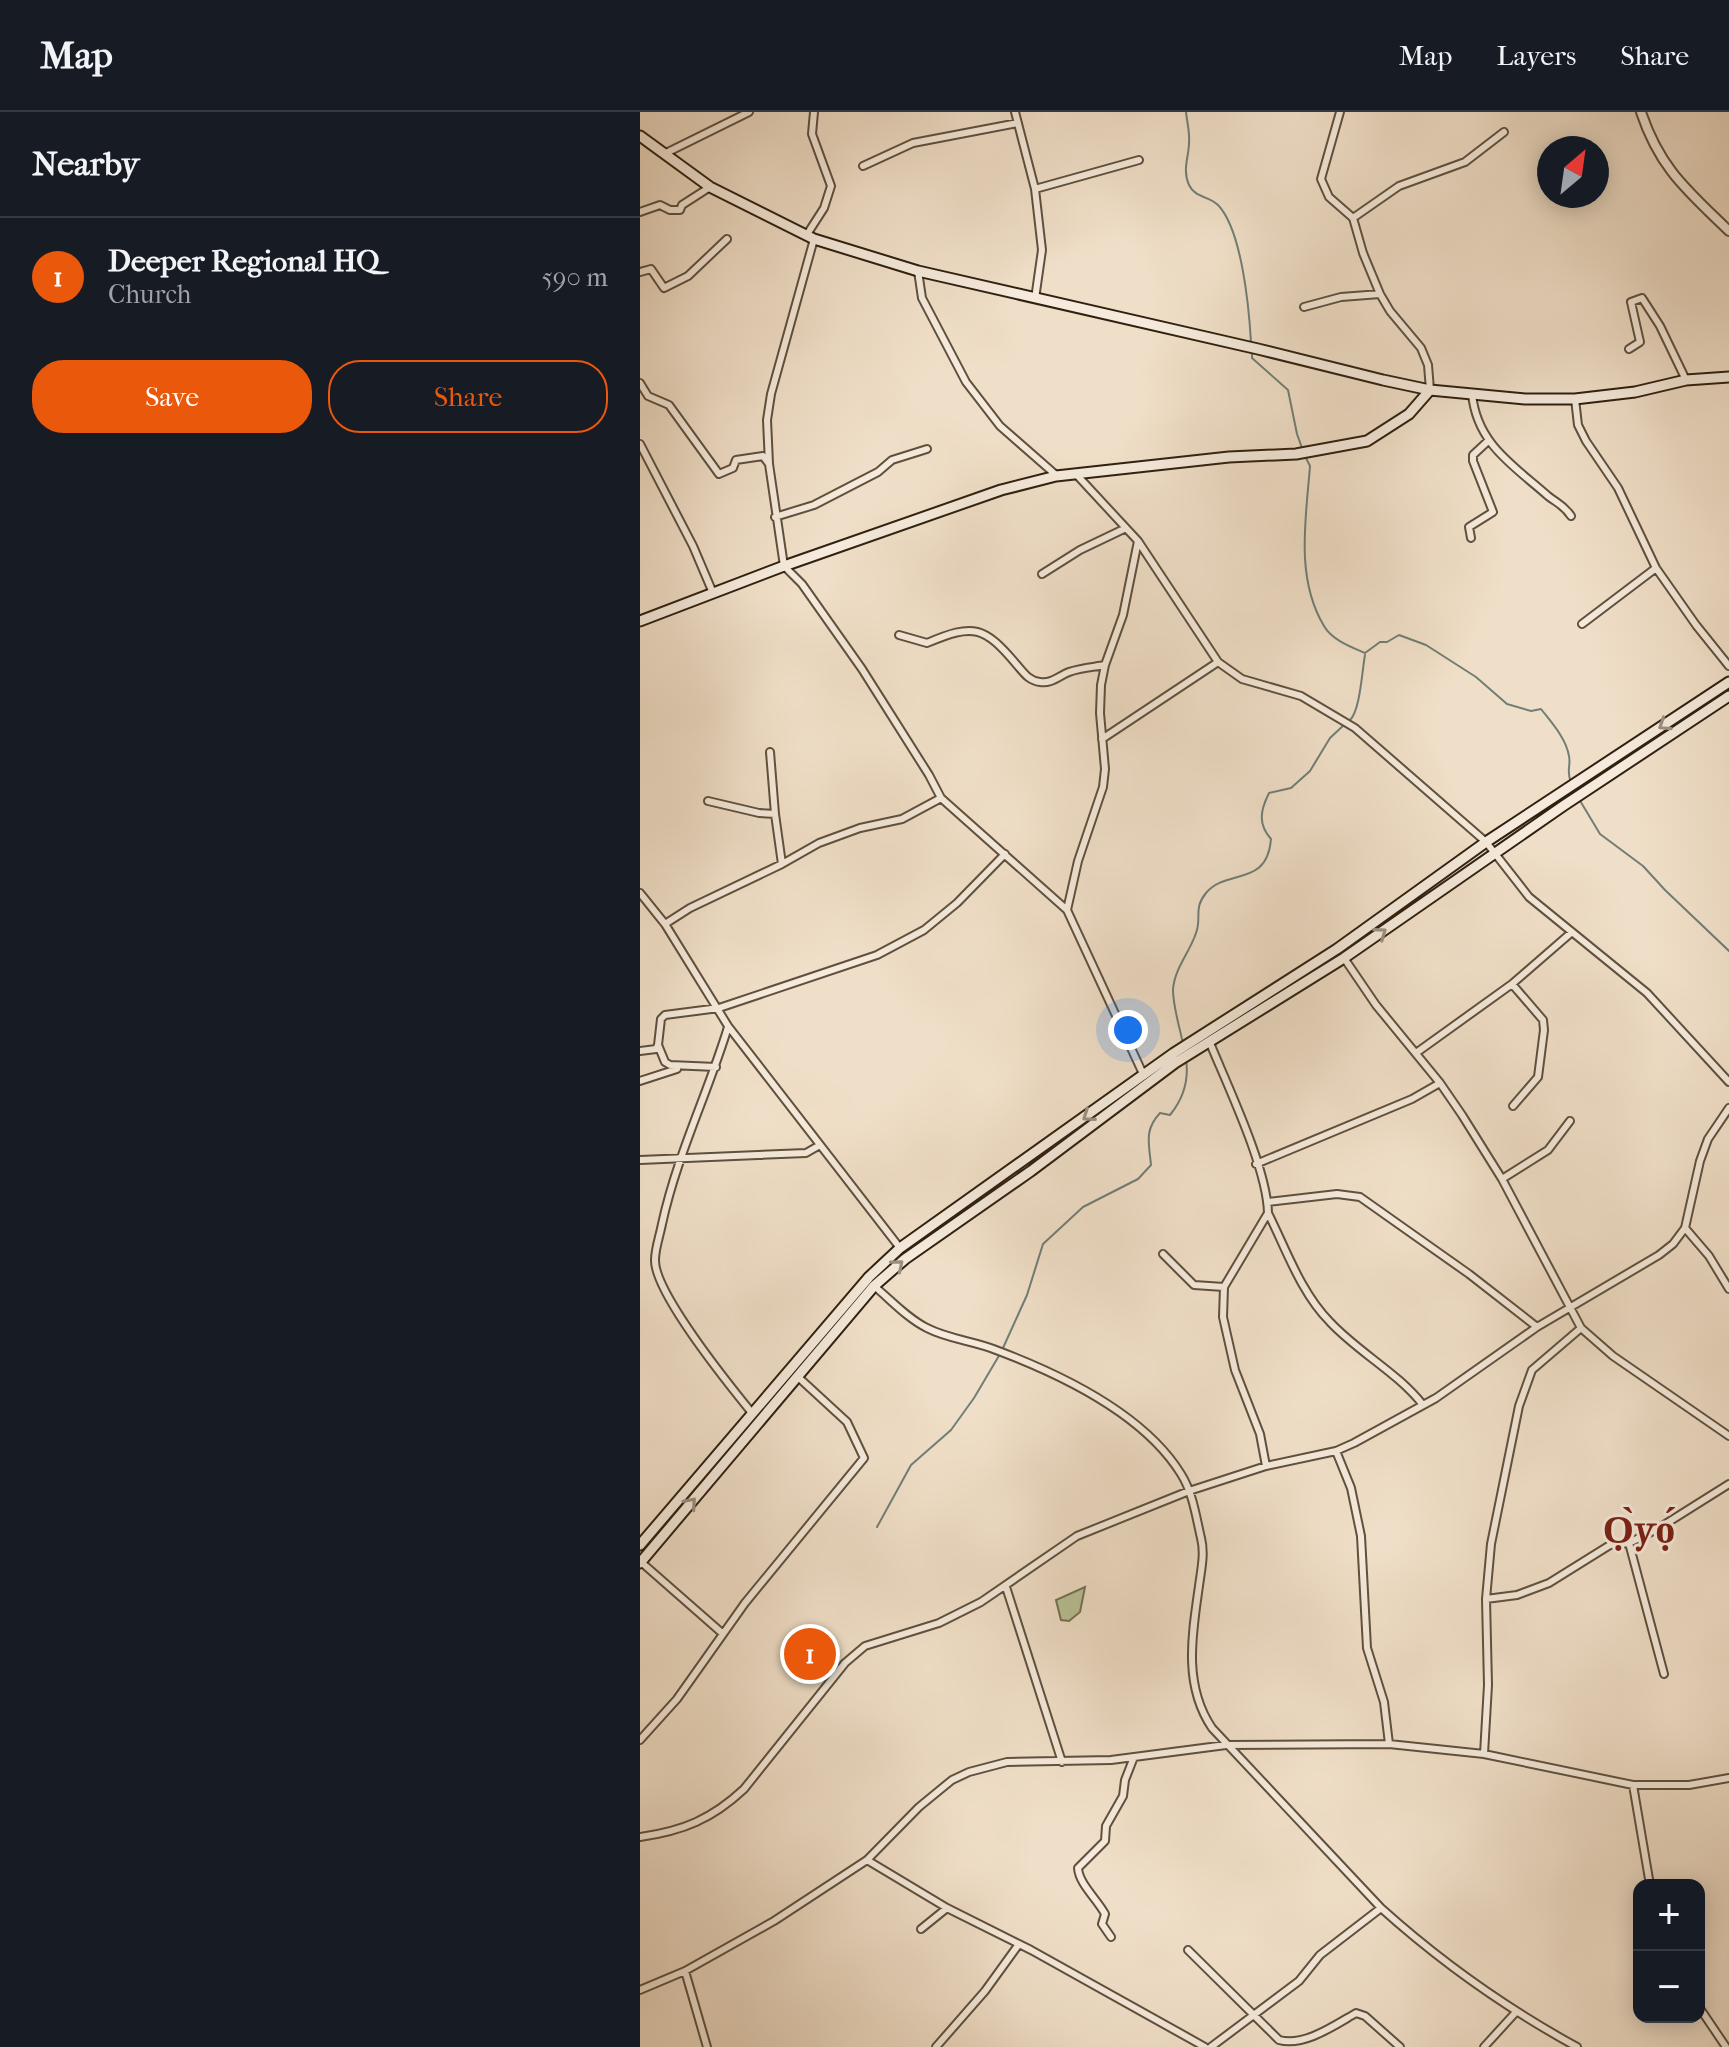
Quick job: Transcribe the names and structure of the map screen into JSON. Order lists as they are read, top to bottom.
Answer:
{
  "districts": ["Ọ̀yọ́"],
  "north": "top right",
  "page": {
    "header": "Map",
    "nav": ["Map", "Layers", "Share"],
    "heading": "Nearby",
    "list": [
      {
        "mark": "1",
        "name": "Deeper Regional HQ",
        "note": "Church",
        "value": "590 m"
      }
    ],
    "buttons": ["Save", "Share"],
    "pins": "1",
    "map_buttons": ["+", "−"]
  }
}
